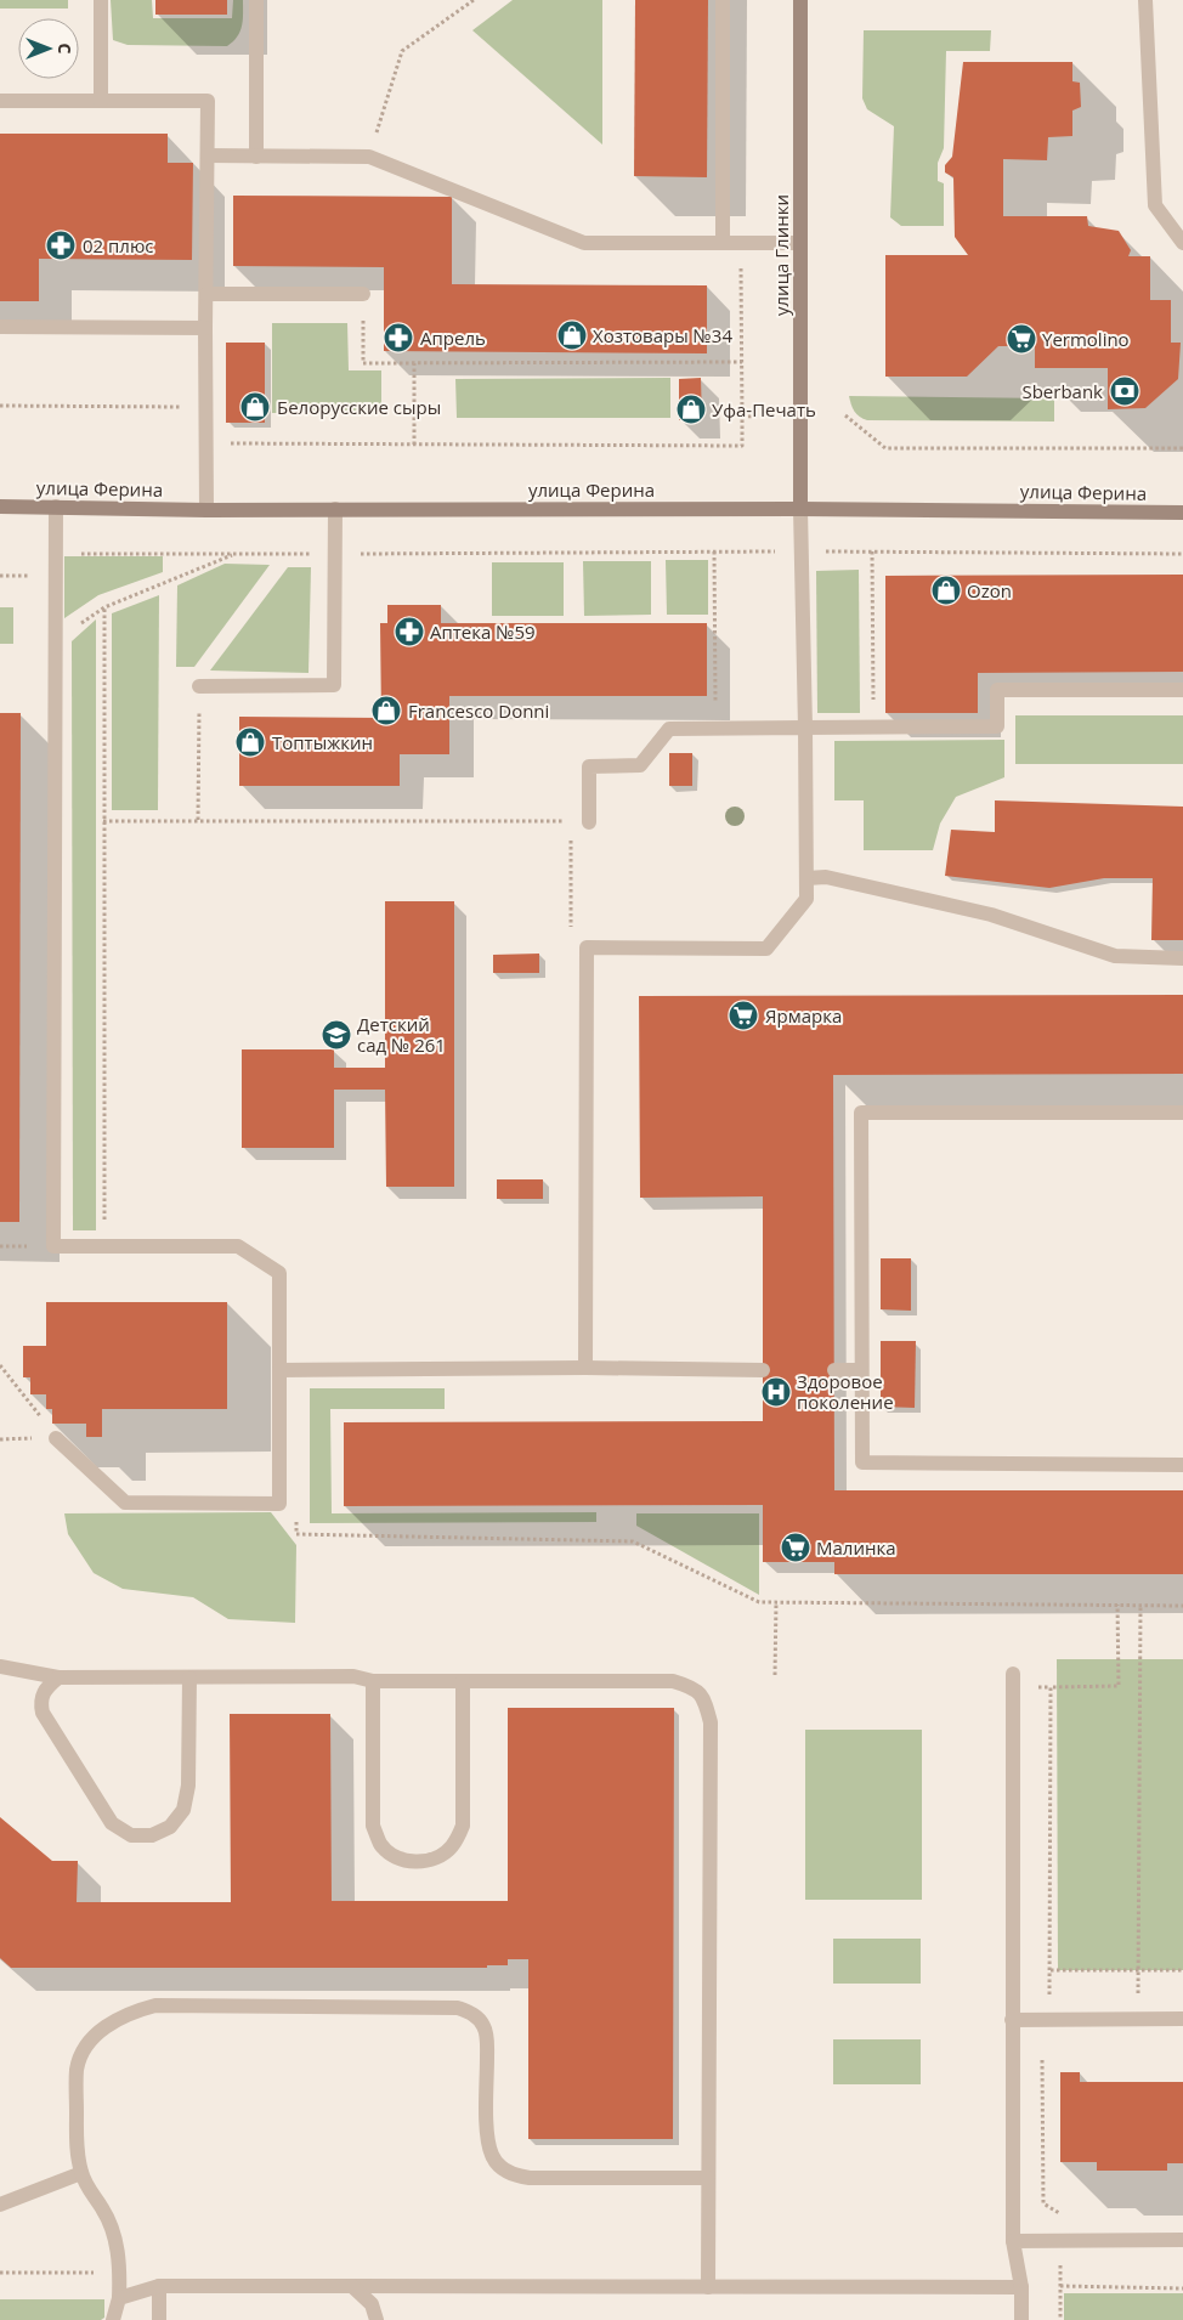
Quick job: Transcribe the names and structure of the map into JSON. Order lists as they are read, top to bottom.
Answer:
{
  "streets": {
    "main road": ["улица Глинки", "улица Ферина"]
  },
  "crossings": [
    ["улица Глинки", "улица Ферина"]
  ],
  "places": {
    "pharmacy": ["02 плюс", "Апрель", "Аптека №59"],
    "shop": [
      "Хозтовары №34",
      "Белорусские сыры",
      "Уфа-Печать",
      "Ozon",
      "Francesco Donni",
      "Топтыжкин"
    ],
    "supermarket": ["Yermolino", "Ярмарка", "Малинка"],
    "bank": ["Sberbank"],
    "school or university": ["Детский сад № 261"],
    "hospital": ["Здоровое поколение"]
  },
  "north": "right"
}
